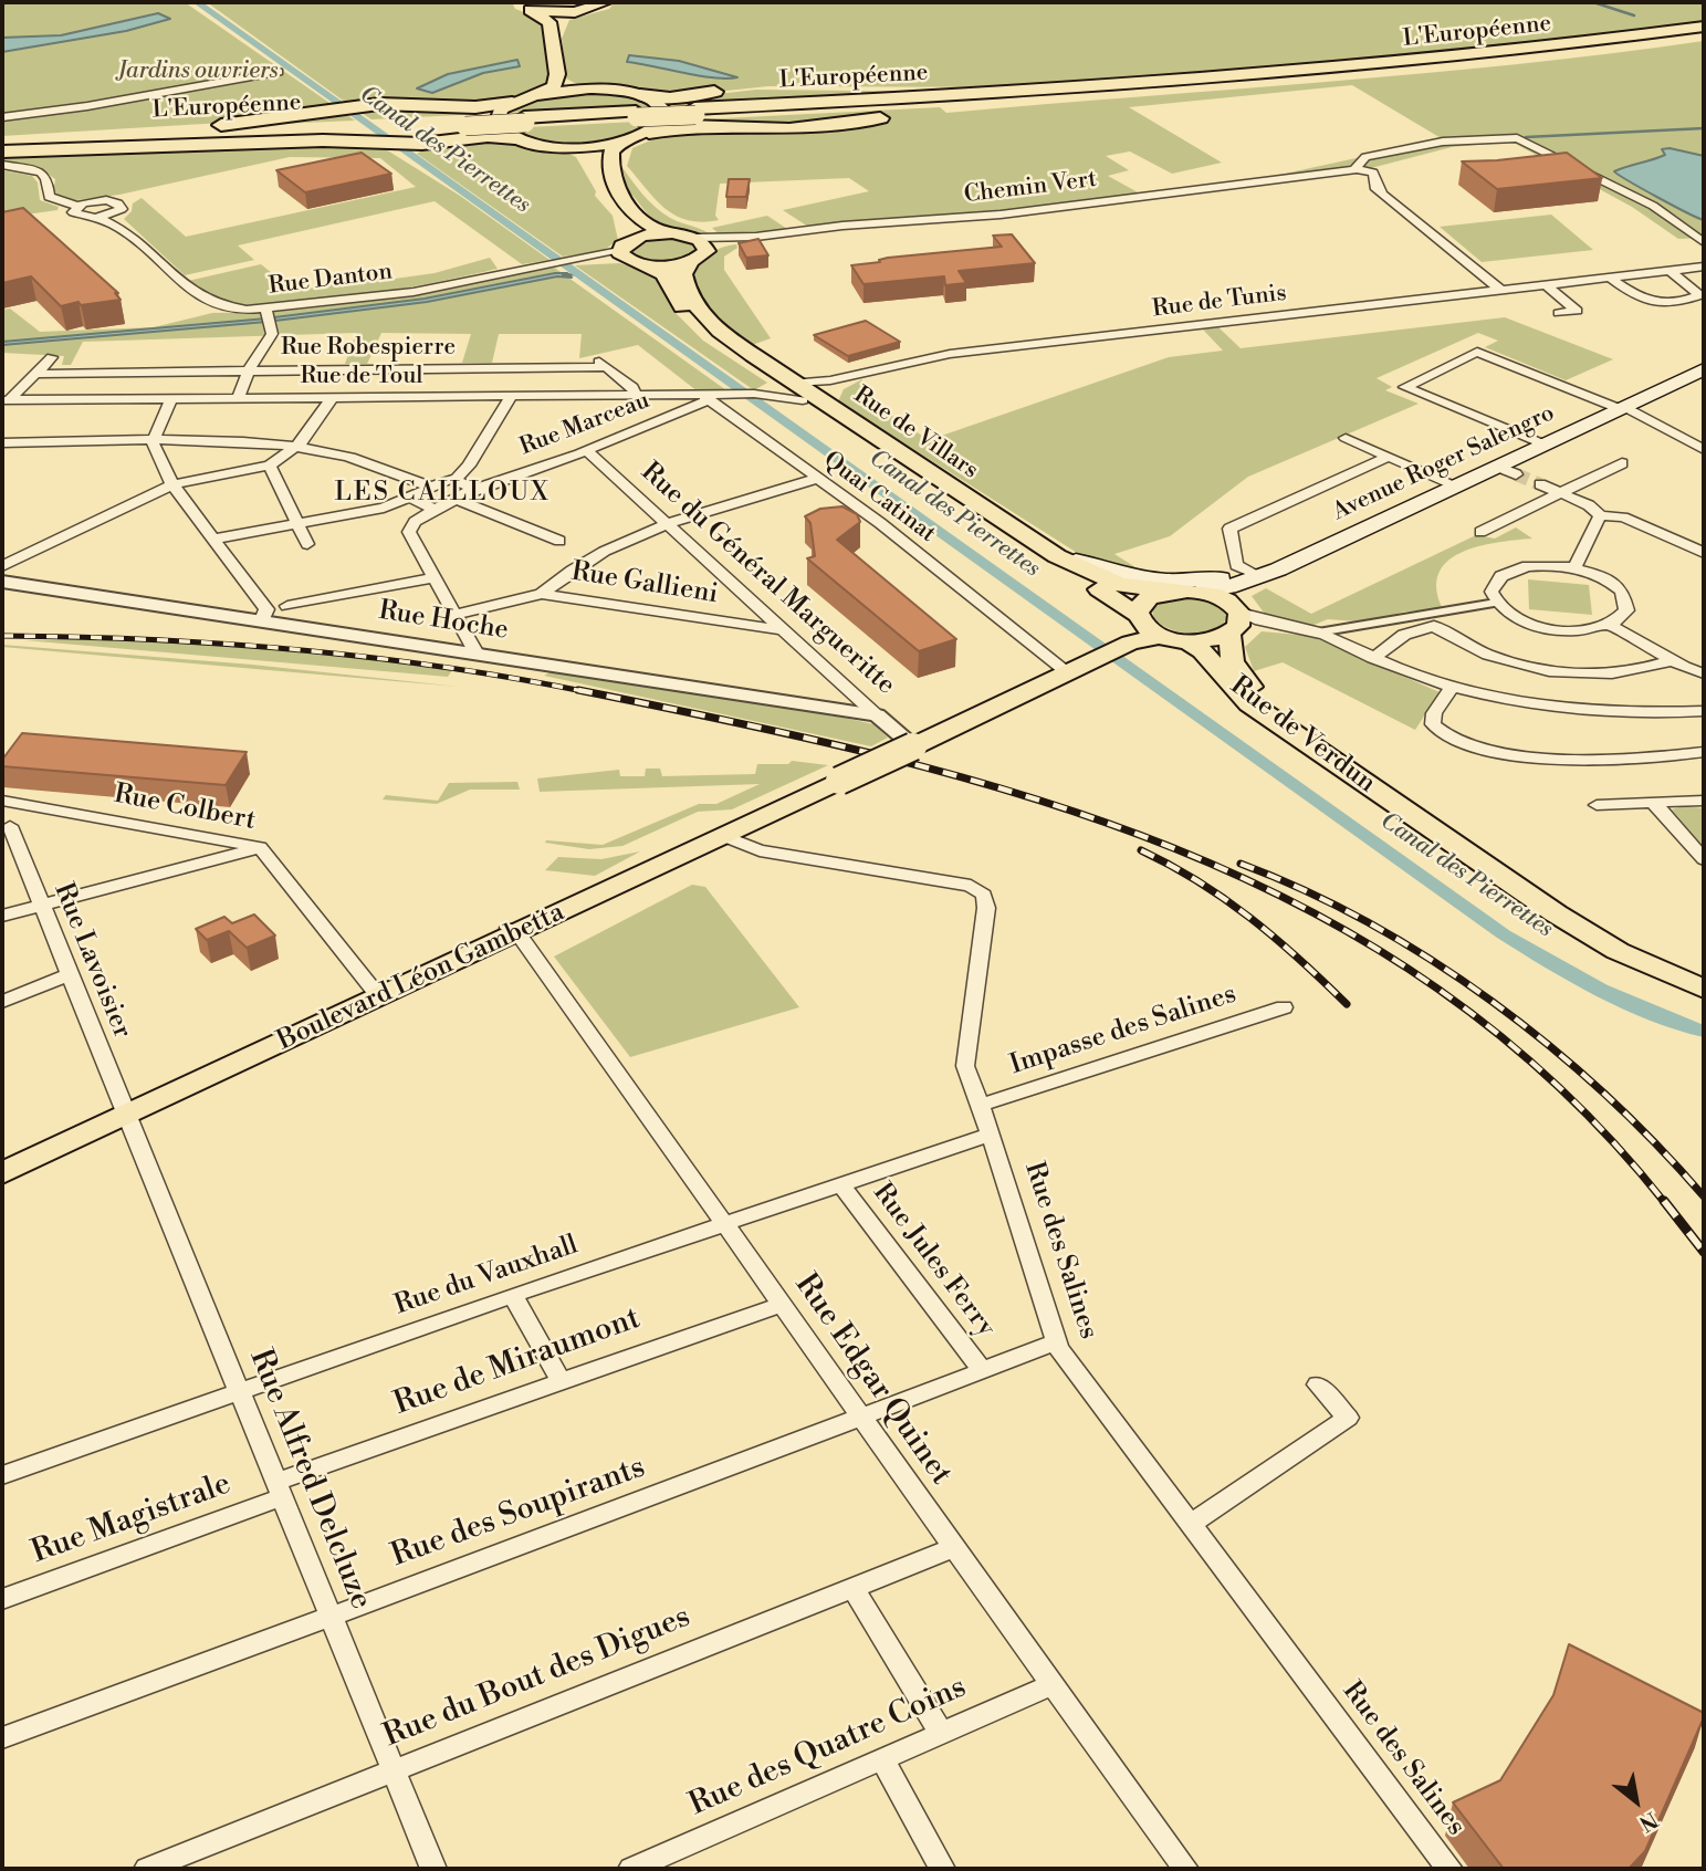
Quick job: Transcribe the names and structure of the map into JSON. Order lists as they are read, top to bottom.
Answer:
{
  "streets": {
    "highway": ["L'Européenne"],
    "main road": [
      "Rue de Villars",
      "Avenue Roger Salengro",
      "Rue de Verdun",
      "Boulevard Léon Gambetta"
    ],
    "street": [
      "Chemin Vert",
      "Rue Danton",
      "Rue de Tunis",
      "Rue Robespierre",
      "Rue de Toul",
      "Rue Marceau",
      "Quai Catinat",
      "Rue du Général Margueritte",
      "Rue Gallieni",
      "Rue Hoche",
      "Rue Colbert",
      "Rue Lavoisier",
      "Impasse des Salines",
      "Rue des Salines",
      "Rue Jules Ferry",
      "Rue du Vauxhall",
      "Rue de Miraumont",
      "Rue Edgar Quinet",
      "Rue Alfred Delcluze",
      "Rue des Soupirants",
      "Rue Magistrale",
      "Rue du Bout des Digues",
      "Rue des Quatre Coins"
    ]
  },
  "crossings": [
    ["Chemin Vert", "Rue de Villars"],
    ["Rue de Tunis", "Rue de Toul"],
    ["Rue de Tunis", "Rue de Villars"],
    ["Rue de Toul", "Rue Marceau"],
    ["Rue de Toul", "Quai Catinat"],
    ["Rue Marceau", "Quai Catinat"],
    ["Rue Marceau", "Rue du Général Margueritte"],
    ["Rue de Villars", "Avenue Roger Salengro"],
    ["Rue de Villars", "Rue de Verdun"],
    ["Avenue Roger Salengro", "Rue de Verdun"],
    ["Rue du Général Margueritte", "Rue Gallieni"],
    ["Rue du Général Margueritte", "Rue Hoche"],
    ["Rue Colbert", "Boulevard Léon Gambetta"],
    ["Rue Lavoisier", "Boulevard Léon Gambetta"],
    ["Rue Lavoisier", "Rue Alfred Delcluze"],
    ["Boulevard Léon Gambetta", "Rue des Salines"],
    ["Boulevard Léon Gambetta", "Rue Edgar Quinet"],
    ["Boulevard Léon Gambetta", "Rue Alfred Delcluze"],
    ["Impasse des Salines", "Rue des Salines"],
    ["Rue des Salines", "Rue du Vauxhall"],
    ["Rue des Salines", "Rue des Soupirants"],
    ["Rue Jules Ferry", "Rue du Vauxhall"],
    ["Rue Jules Ferry", "Rue des Soupirants"],
    ["Rue du Vauxhall", "Rue Edgar Quinet"],
    ["Rue du Vauxhall", "Rue Alfred Delcluze"],
    ["Rue de Miraumont", "Rue Edgar Quinet"],
    ["Rue de Miraumont", "Rue Alfred Delcluze"],
    ["Rue de Miraumont", "Rue Magistrale"],
    ["Rue Edgar Quinet", "Rue des Soupirants"],
    ["Rue Edgar Quinet", "Rue du Bout des Digues"],
    ["Rue Edgar Quinet", "Rue des Quatre Coins"],
    ["Rue Alfred Delcluze", "Rue des Soupirants"],
    ["Rue Alfred Delcluze", "Rue Magistrale"],
    ["Rue Alfred Delcluze", "Rue du Bout des Digues"]
  ],
  "districts": ["LES CAILLOUX"],
  "water": ["Canal des Pierrettes"],
  "parks": ["Jardins ouvriers"],
  "north": "bottom right"
}
